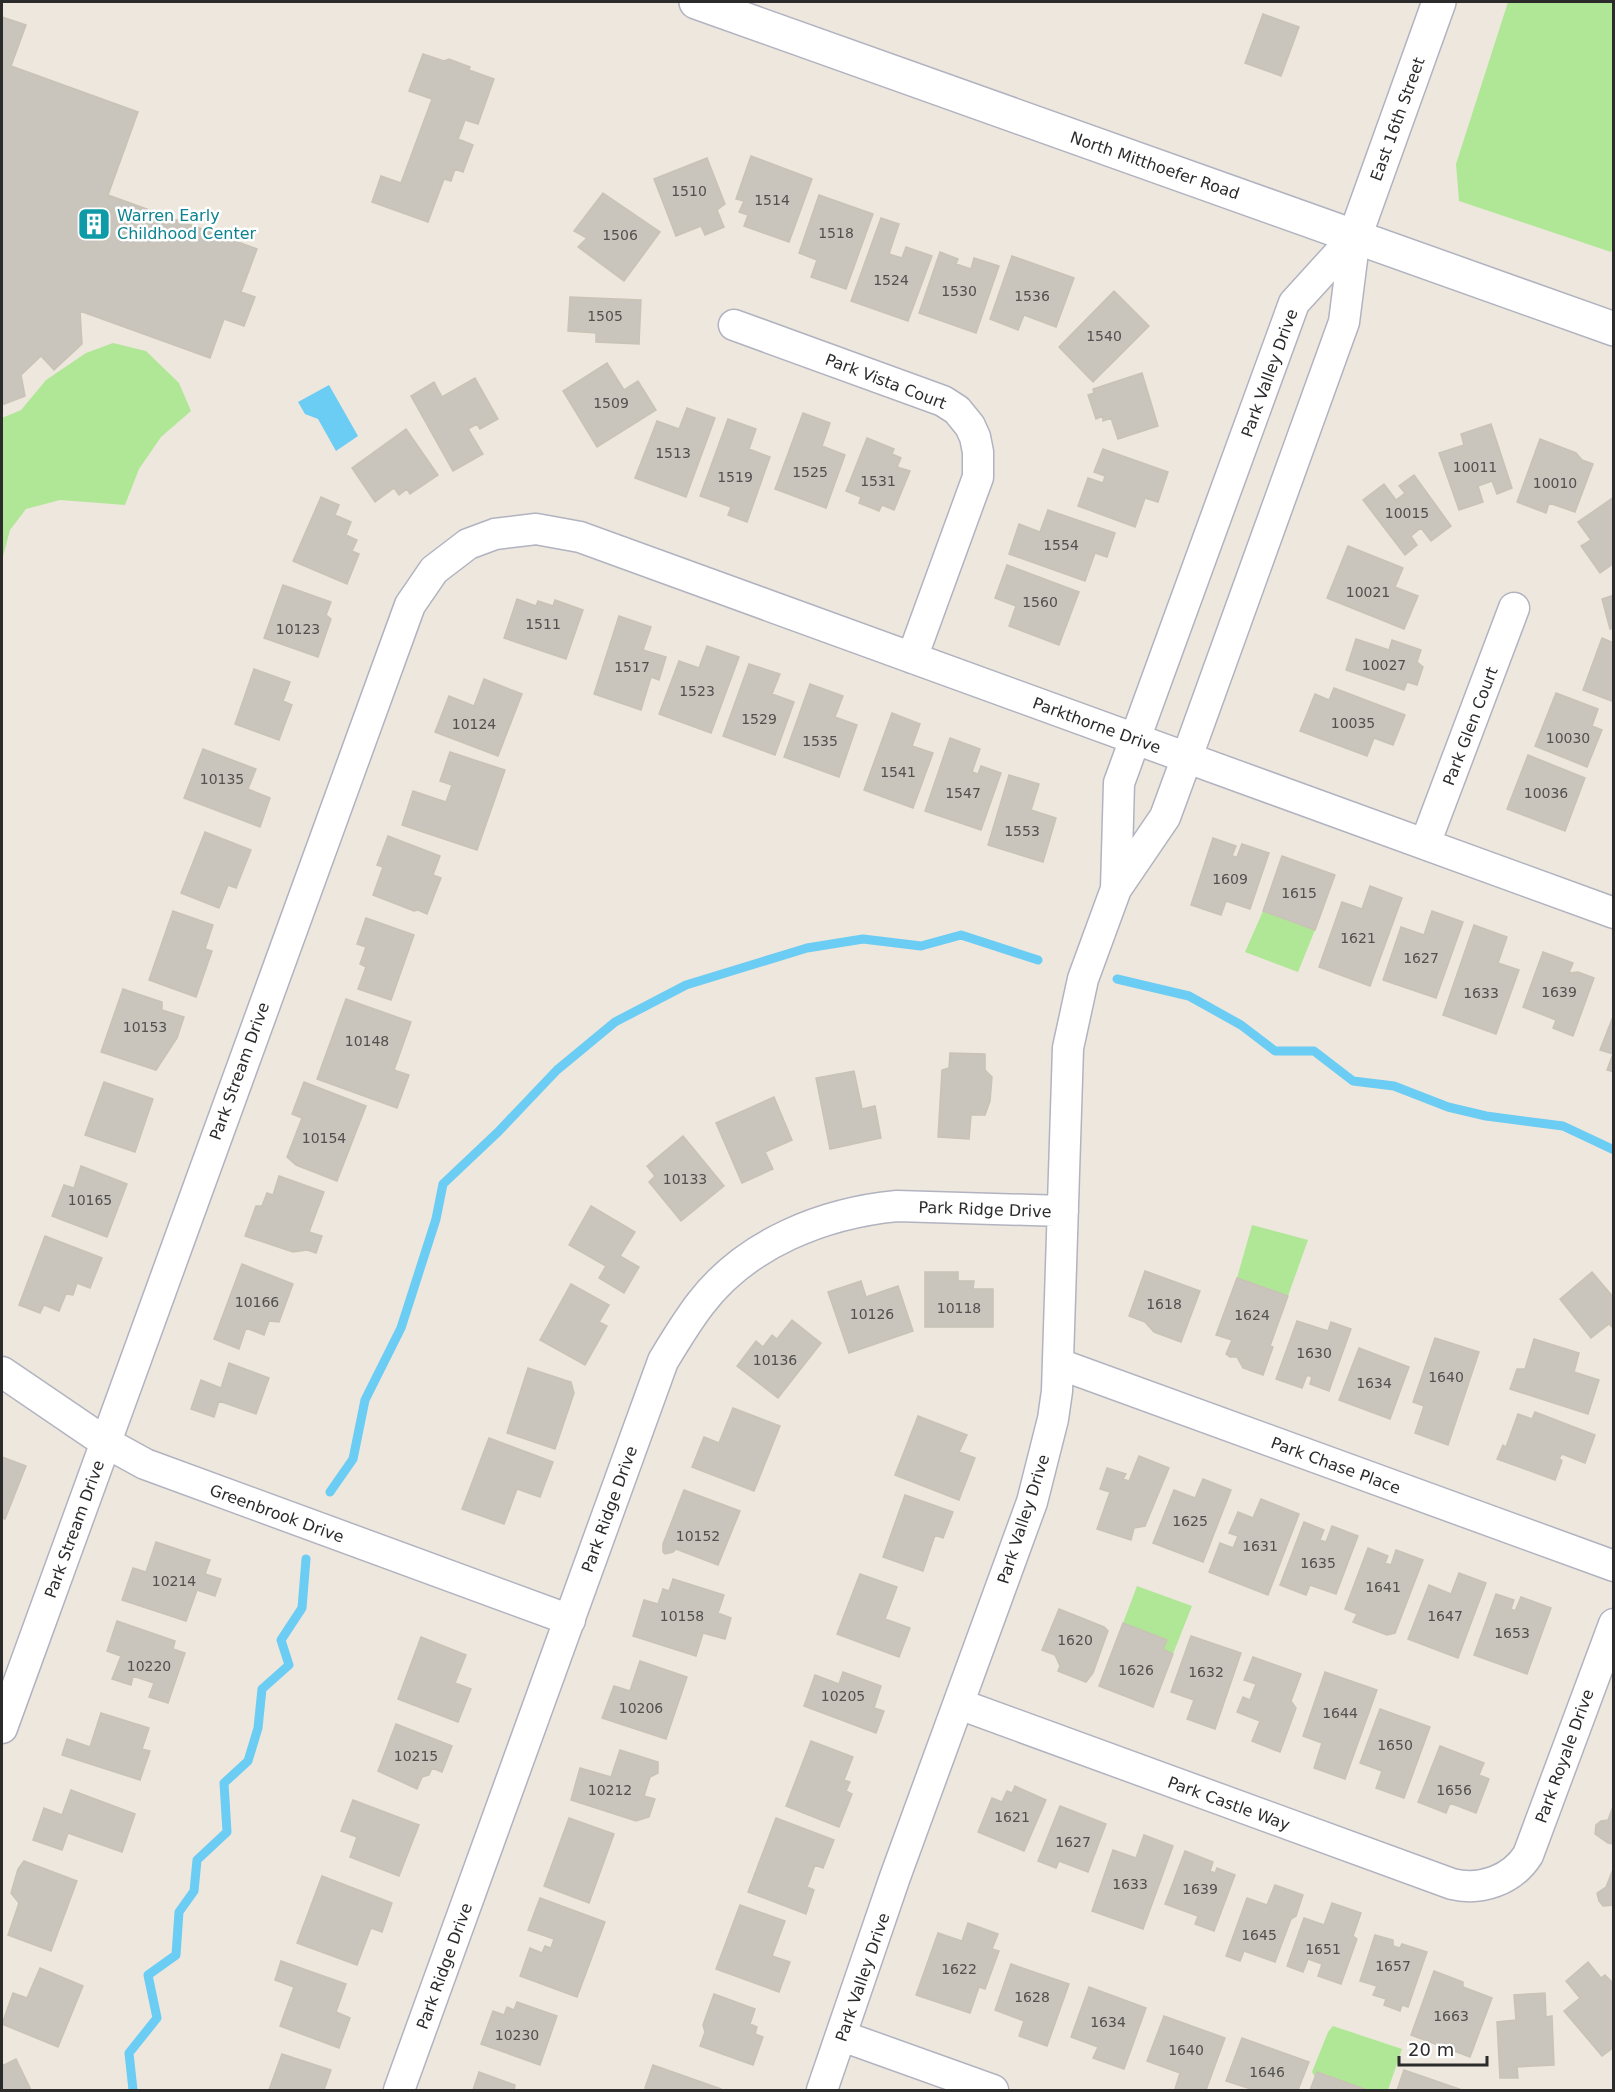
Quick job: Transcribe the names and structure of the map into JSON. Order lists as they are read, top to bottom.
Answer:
{
  "streets": {
    "main road": ["East 16th Street", "North Mitthoefer Road"],
    "street": [
      "Park Valley Drive",
      "Park Vista Court",
      "Parkthorne Drive",
      "Park Glen Court",
      "Park Stream Drive",
      "Park Ridge Drive",
      "Park Chase Place",
      "Greenbrook Drive",
      "Park Royale Drive",
      "Park Castle Way"
    ]
  },
  "crossings": [
    ["East 16th Street", "North Mitthoefer Road"],
    ["East 16th Street", "Park Valley Drive"],
    ["North Mitthoefer Road", "Park Valley Drive"],
    ["Park Valley Drive", "Parkthorne Drive"],
    ["Park Valley Drive", "Park Ridge Drive"],
    ["Park Valley Drive", "Park Chase Place"],
    ["Park Valley Drive", "Park Castle Way"],
    ["Park Vista Court", "Parkthorne Drive"],
    ["Parkthorne Drive", "Park Glen Court"],
    ["Parkthorne Drive", "Park Stream Drive"],
    ["Park Stream Drive", "Greenbrook Drive"],
    ["Park Ridge Drive", "Greenbrook Drive"],
    ["Park Royale Drive", "Park Castle Way"]
  ],
  "places": {
    "building": ["Warren Early Childhood Center"]
  },
  "house_numbers": [
    "1510",
    "1514",
    "1518",
    "1506",
    "1524",
    "1530",
    "1536",
    "1505",
    "1540",
    "1509",
    "1513",
    "10011",
    "1525",
    "1519",
    "1531",
    "10010",
    "10015",
    "1554",
    "10021",
    "1560",
    "1511",
    "10123",
    "10027",
    "1517",
    "1523",
    "1529",
    "10035",
    "10124",
    "10030",
    "1535",
    "1541",
    "10135",
    "1547",
    "10036",
    "1553",
    "1609",
    "1615",
    "1621",
    "1627",
    "1639",
    "1633",
    "10153",
    "10148",
    "10154",
    "10133",
    "10165",
    "10166",
    "1618",
    "10118",
    "10126",
    "1624",
    "1630",
    "10136",
    "1640",
    "1634",
    "1625",
    "10152",
    "1631",
    "1635",
    "10214",
    "1641",
    "10158",
    "1647",
    "1653",
    "1620",
    "10220",
    "1626",
    "1632",
    "10205",
    "10206",
    "1644",
    "1650",
    "10215",
    "10212",
    "1656",
    "1621",
    "1627",
    "1633",
    "1639",
    "1645",
    "1651",
    "1657",
    "1622",
    "1628",
    "1663",
    "1634",
    "10230",
    "1640",
    "1646"
  ],
  "scale_bar": "20 m"
}
